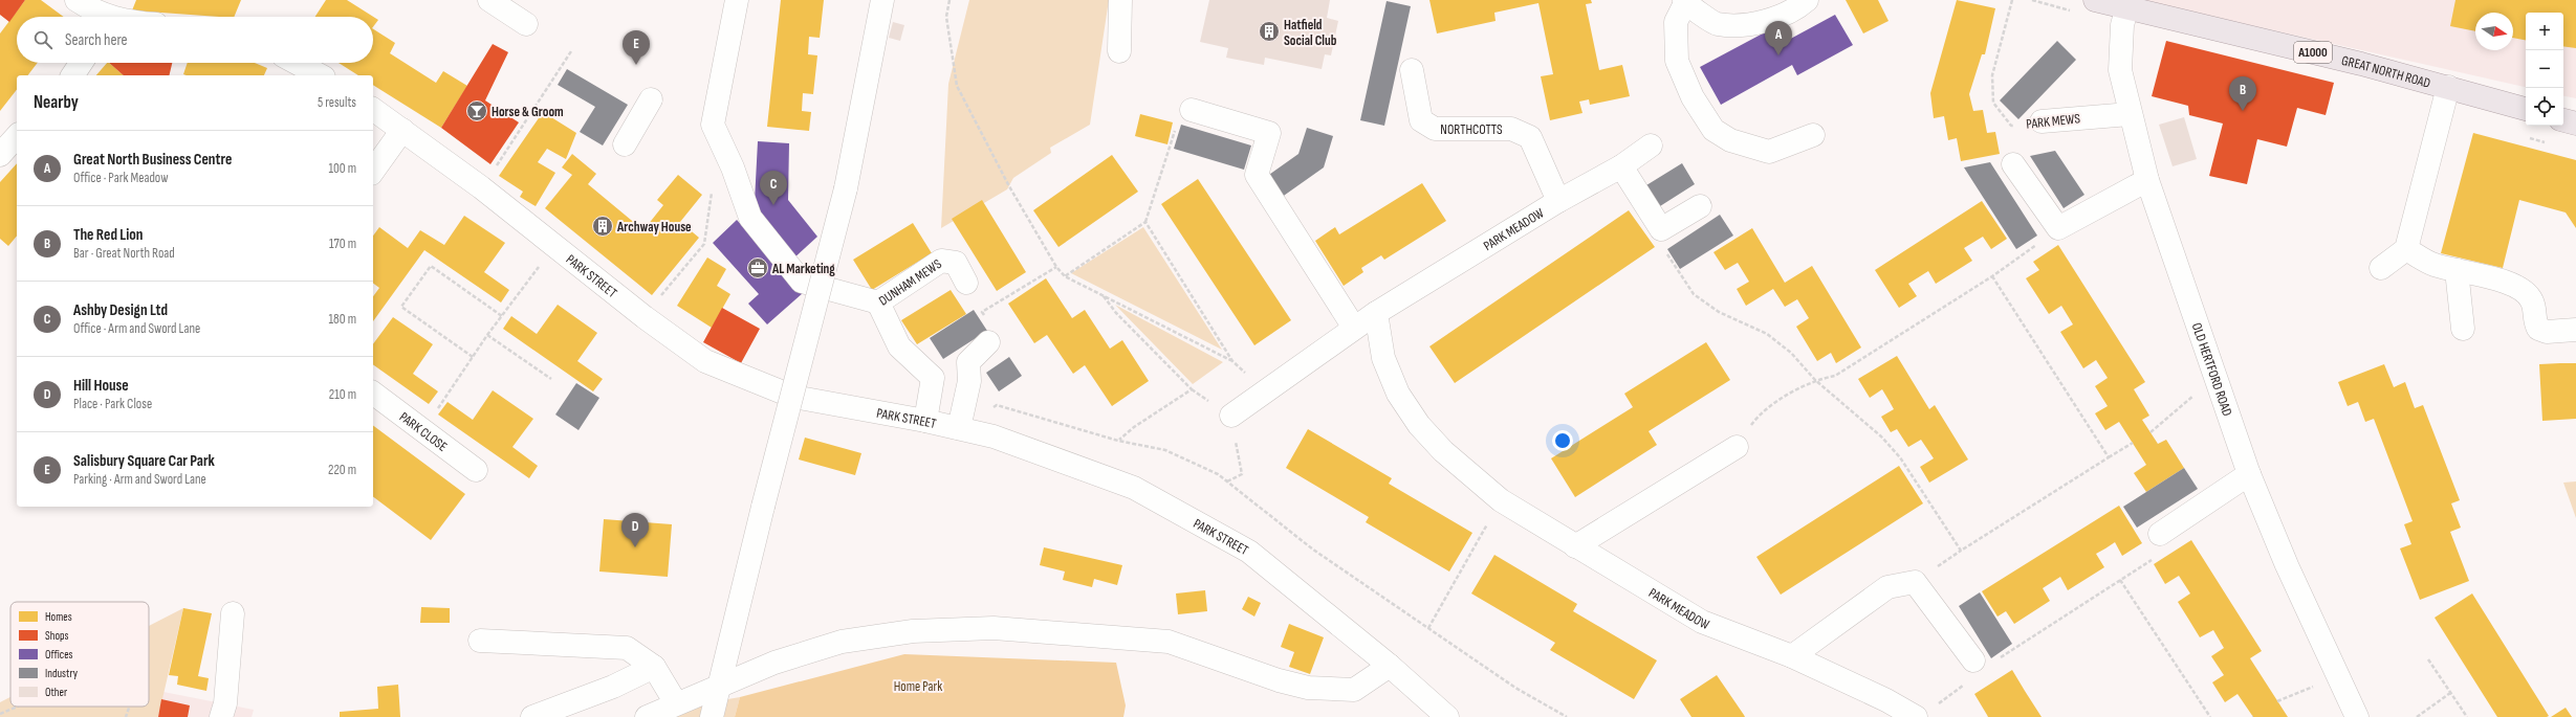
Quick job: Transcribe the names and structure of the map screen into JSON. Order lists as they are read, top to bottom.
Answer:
{
  "streets": {
    "main road": ["A1000", "GREAT NORTH ROAD"],
    "street": [
      "PARK MEWS",
      "NORTHCOTTS",
      "PARK MEADOW",
      "PARK STREET",
      "DUNHAM MEWS",
      "OLD HERTFORD ROAD",
      "PARK CLOSE"
    ]
  },
  "crossings": [
    ["GREAT NORTH ROAD", "OLD HERTFORD ROAD"],
    ["PARK MEWS", "OLD HERTFORD ROAD"],
    ["NORTHCOTTS", "PARK MEADOW"],
    ["PARK STREET", "DUNHAM MEWS"]
  ],
  "parks": ["Home Park"],
  "places": {
    "building": ["Hatfield Social Club", "Archway House"],
    "bar": ["Horse & Groom"],
    "office": ["AL Marketing"]
  },
  "legend": [
    "Homes",
    "Shops",
    "Offices",
    "Industry",
    "Other"
  ],
  "north": "right",
  "page": {
    "map_buttons": ["+", "−"],
    "search": "Search here",
    "pins": [
      "A",
      "E",
      "B",
      "C",
      "D"
    ],
    "heading": ["Nearby", "5 results"],
    "list": [
      {
        "mark": "A",
        "name": "Great North Business Centre",
        "note": "Office · Park Meadow",
        "value": "100 m"
      },
      {
        "mark": "B",
        "name": "The Red Lion",
        "note": "Bar · Great North Road",
        "value": "170 m"
      },
      {
        "mark": "C",
        "name": "Ashby Design Ltd",
        "note": "Office · Arm and Sword Lane",
        "value": "180 m"
      },
      {
        "mark": "D",
        "name": "Hill House",
        "note": "Place · Park Close",
        "value": "210 m"
      },
      {
        "mark": "E",
        "name": "Salisbury Square Car Park",
        "note": "Parking · Arm and Sword Lane",
        "value": "220 m"
      }
    ]
  }
}
